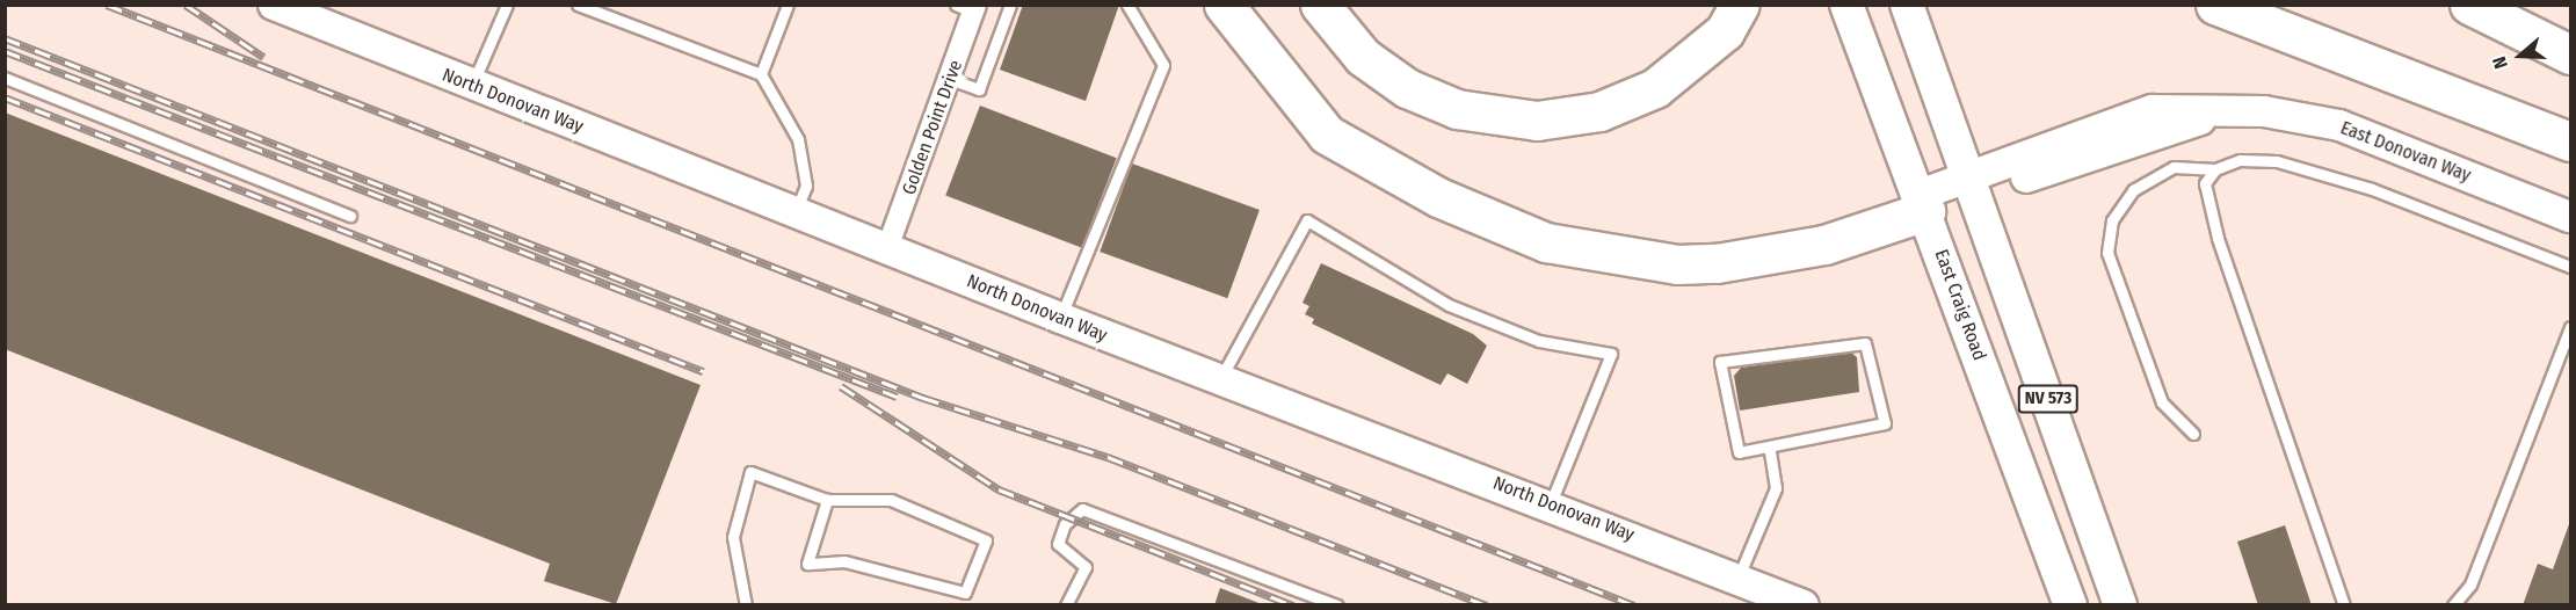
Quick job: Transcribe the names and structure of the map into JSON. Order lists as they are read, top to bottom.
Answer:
{
  "streets": {
    "main road": ["East Craig Road", "NV 573"],
    "street": ["North Donovan Way", "Golden Point Drive", "East Donovan Way"]
  },
  "crossings": [
    ["North Donovan Way", "Golden Point Drive"],
    ["East Donovan Way", "East Craig Road"],
    ["East Donovan Way", "NV 573"]
  ],
  "north": "left"
}
